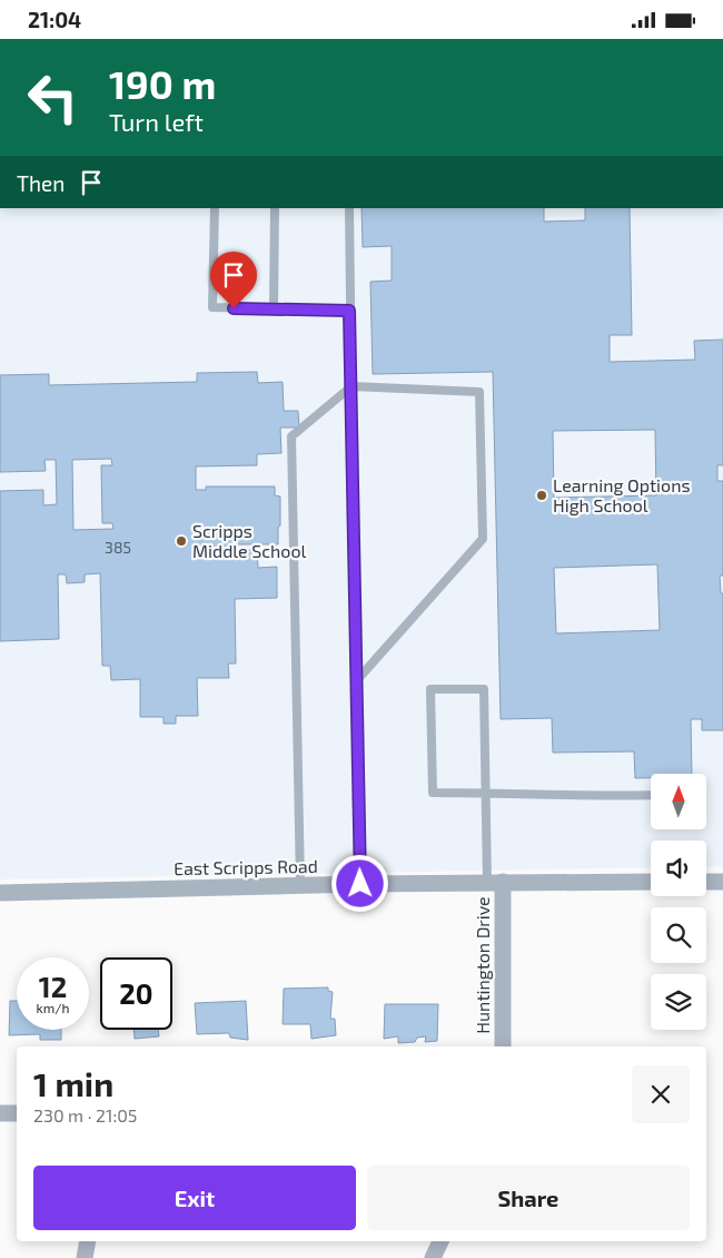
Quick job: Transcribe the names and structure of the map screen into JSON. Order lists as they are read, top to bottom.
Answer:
{
  "streets": {
    "street": ["East Scripps Road", "Huntington Drive"]
  },
  "crossings": [
    ["East Scripps Road", "Huntington Drive"]
  ],
  "places": ["Learning Options High School", "Scripps Middle School"],
  "house_numbers": ["385"],
  "north": "top",
  "page": {
    "status": "21:04",
    "turn": ["190 m", "Turn left"],
    "then": "Then",
    "speed": "12 km/h",
    "limit": "20",
    "heading": ["1 min", "230 m · 21:05"],
    "buttons": ["Exit", "Share"]
  }
}
